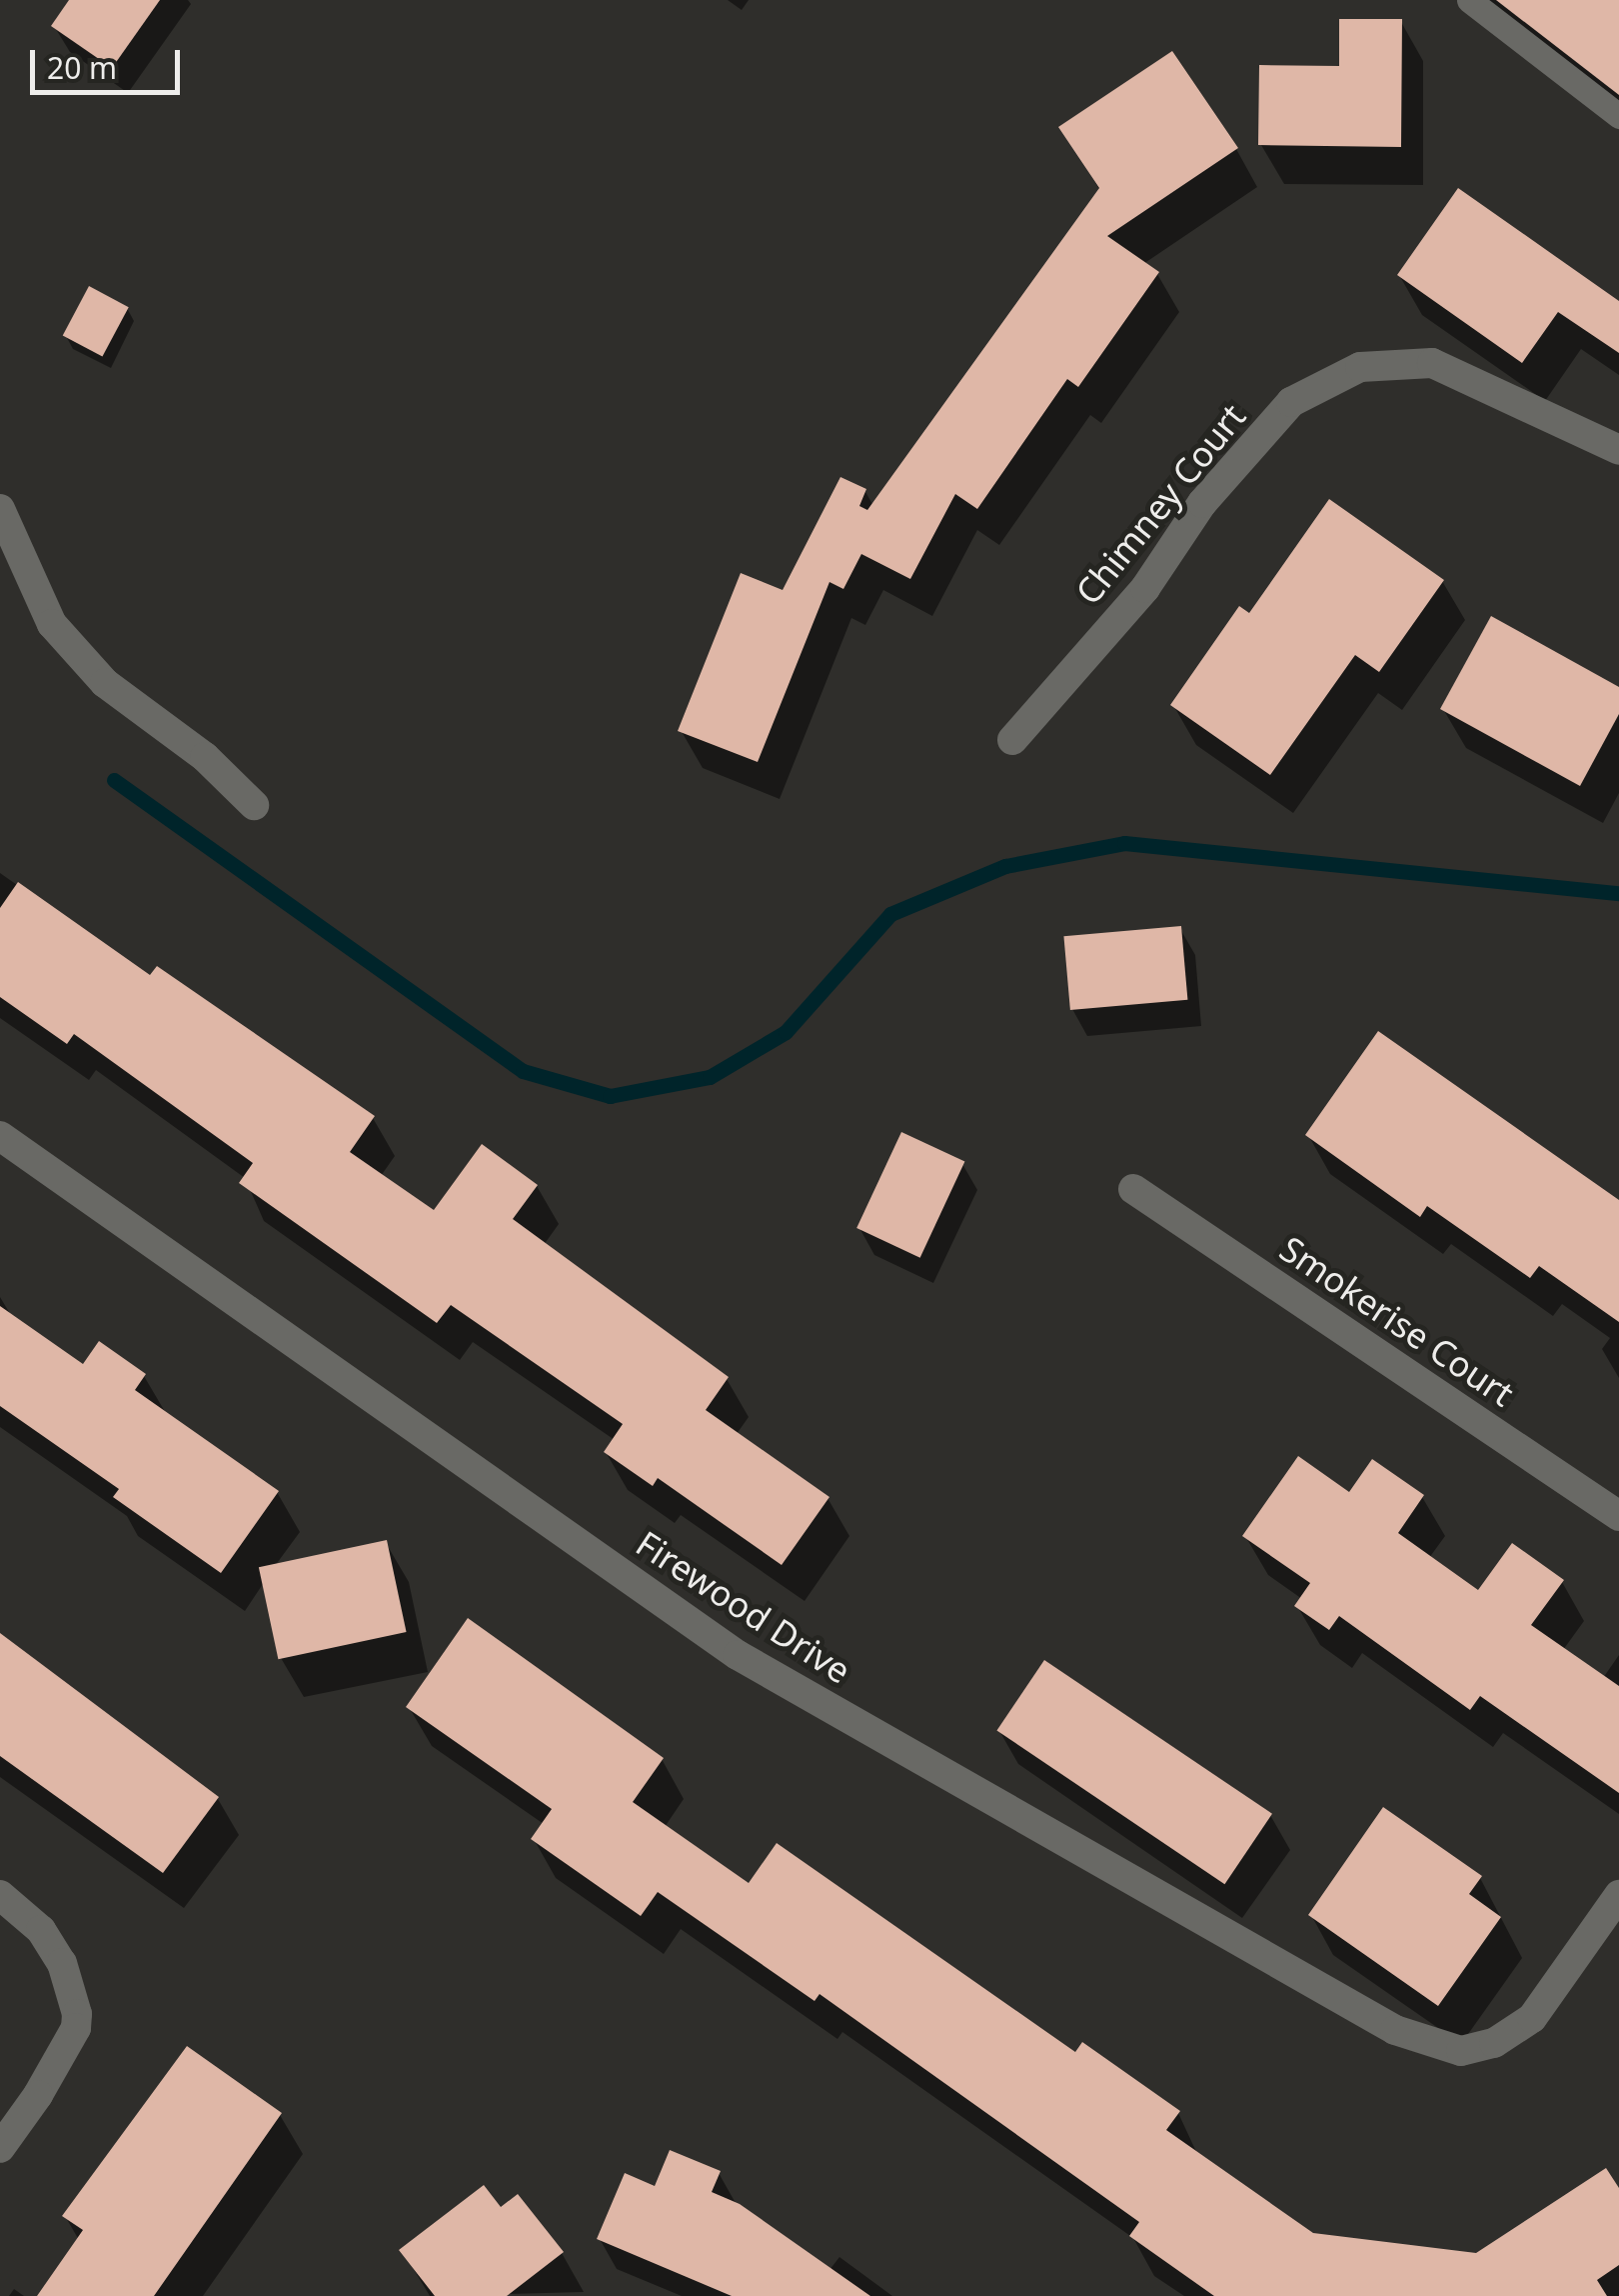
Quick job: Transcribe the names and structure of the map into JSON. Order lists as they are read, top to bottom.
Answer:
{
  "streets": {
    "street": ["Chimney Court", "Smokerise Court", "Firewood Drive"]
  },
  "scale_bar": "20 m"
}
